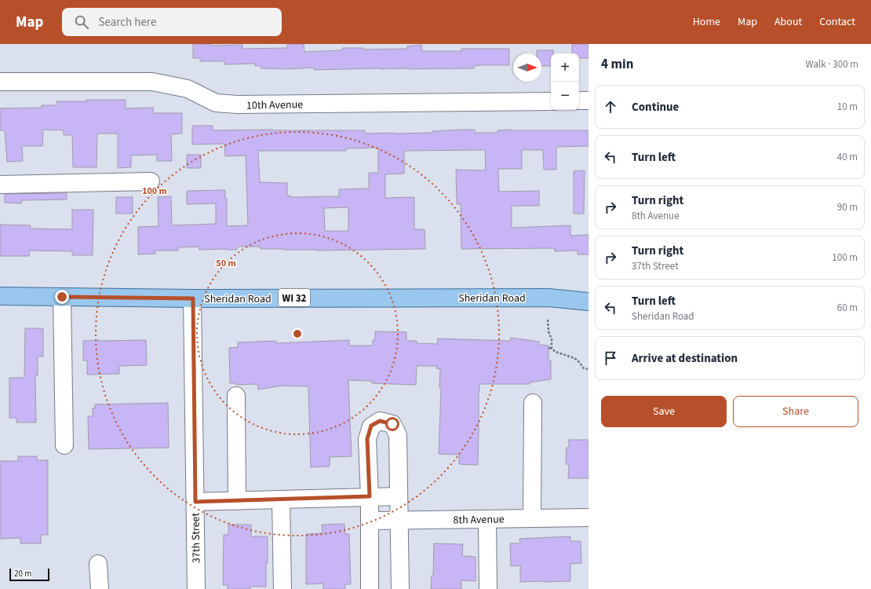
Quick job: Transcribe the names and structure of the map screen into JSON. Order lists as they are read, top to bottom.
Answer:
{
  "streets": {
    "main road": ["WI 32", "Sheridan Road"],
    "street": ["10th Avenue", "8th Avenue", "37th Street"]
  },
  "crossings": [
    ["Sheridan Road", "37th Street"]
  ],
  "scale_bar": "20 m",
  "north": "right",
  "page": {
    "header": "Map",
    "search": "Search here",
    "nav": [
      "Home",
      "Map",
      "About",
      "Contact"
    ],
    "heading": ["4 min", "Walk · 300 m"],
    "map_buttons": ["+", "−"],
    "list": [
      ["Continue", "10 m"],
      ["Turn left", "40 m"],
      ["Turn right", "8th Avenue", "90 m"],
      ["Turn right", "37th Street", "100 m"],
      ["Turn left", "Sheridan Road", "60 m"],
      "Arrive at destination"
    ],
    "buttons": ["Save", "Share"],
    "scale": "20 m"
  },
  "rings": ["100 m", "50 m"]
}
